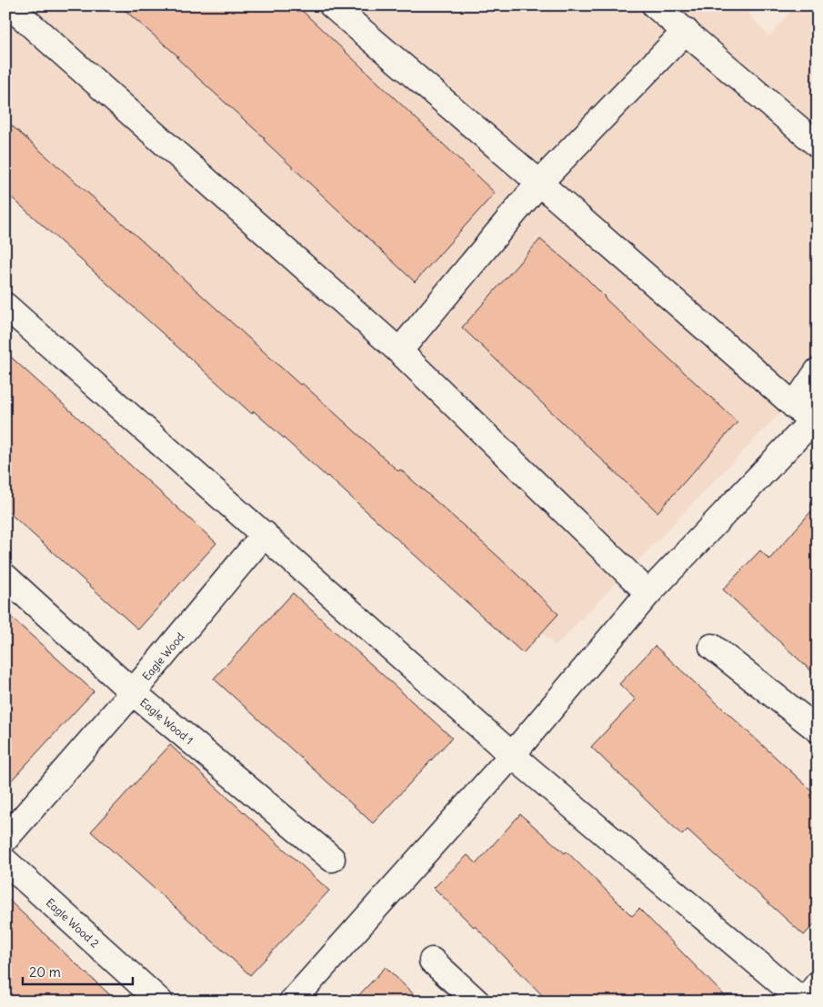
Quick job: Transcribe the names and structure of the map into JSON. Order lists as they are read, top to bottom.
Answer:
{
  "streets": {
    "street": ["Eagle Wood", "Eagle Wood 1", "Eagle Wood 2"]
  },
  "crossings": [
    ["Eagle Wood", "Eagle Wood 1"]
  ],
  "scale_bar": "20 m"
}
